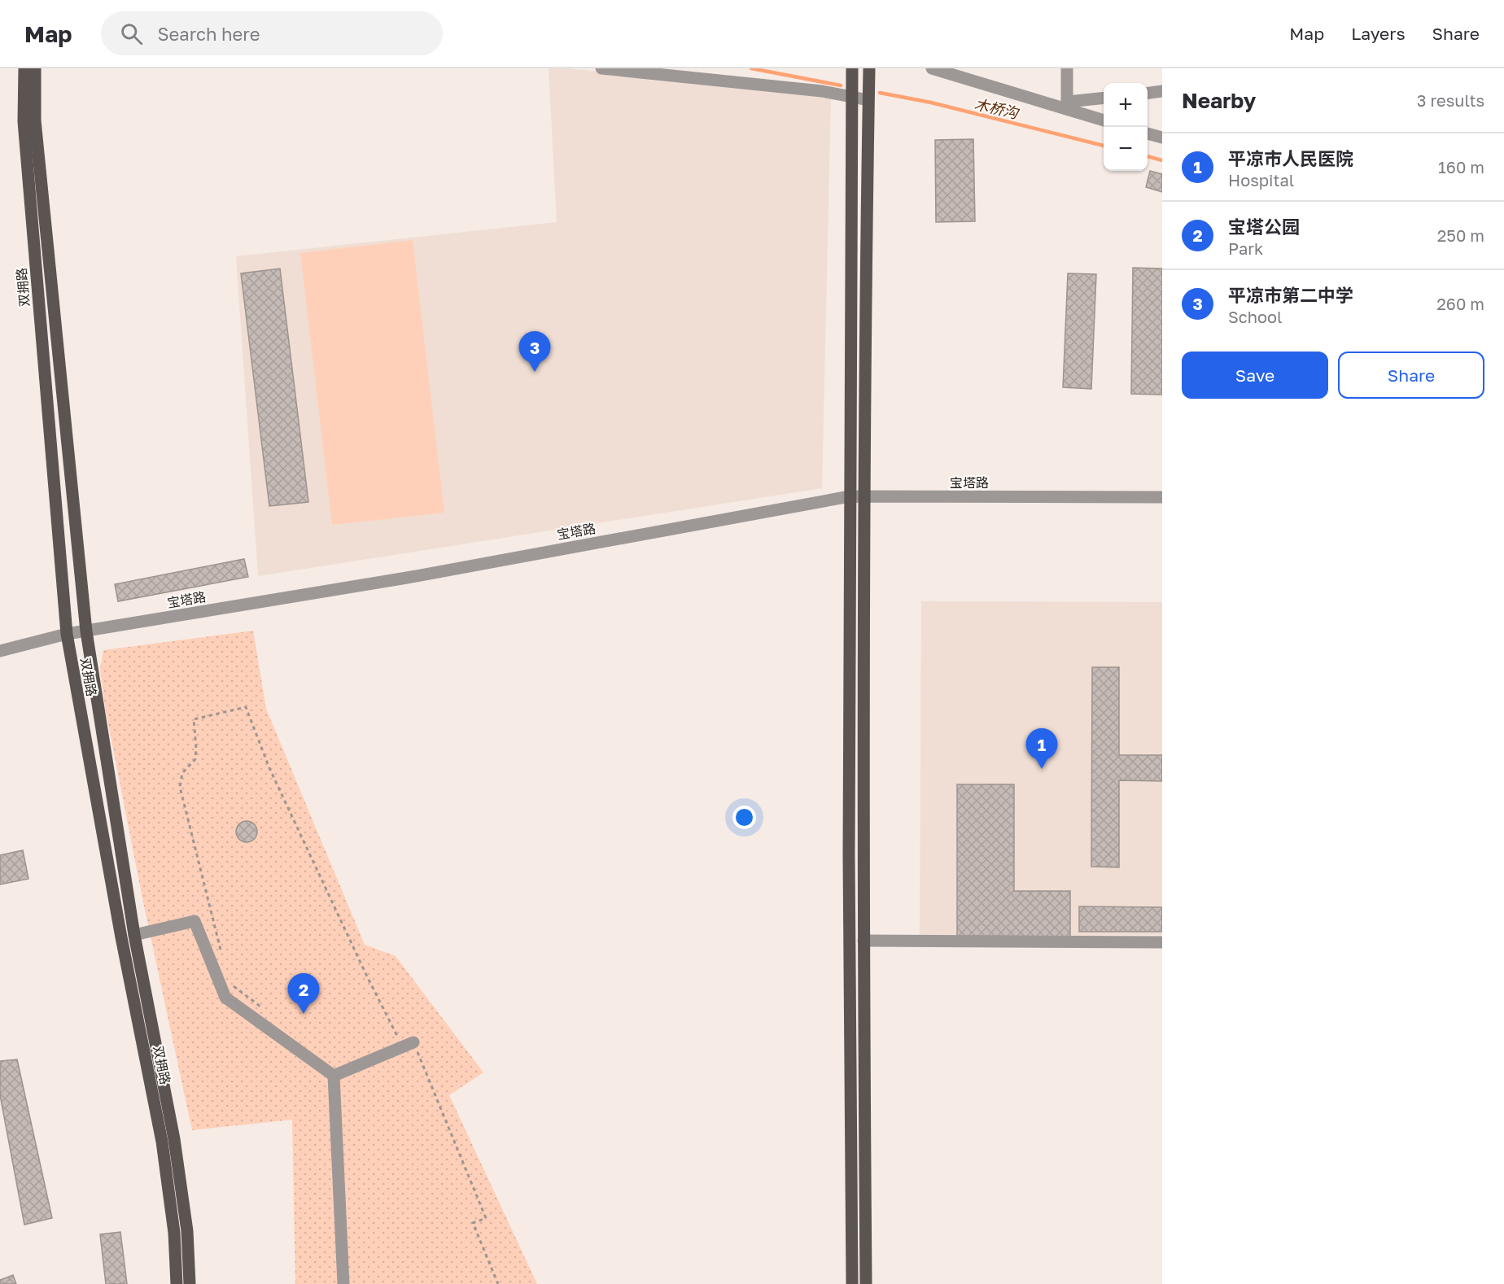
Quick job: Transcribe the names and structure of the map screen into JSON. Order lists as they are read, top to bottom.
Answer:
{
  "streets": {
    "main road": ["双拥路"],
    "street": ["宝塔路"]
  },
  "crossings": [
    ["双拥路", "宝塔路"]
  ],
  "water": ["木桥沟"],
  "page": {
    "header": "Map",
    "search": "Search here",
    "nav": ["Map", "Layers", "Share"],
    "heading": ["Nearby", "3 results"],
    "map_buttons": ["+", "−"],
    "list": [
      {
        "mark": "1",
        "name": "平凉市人民医院",
        "note": "Hospital",
        "value": "160 m"
      },
      {
        "mark": "2",
        "name": "宝塔公园",
        "note": "Park",
        "value": "250 m"
      },
      {
        "mark": "3",
        "name": "平凉市第二中学",
        "note": "School",
        "value": "260 m"
      }
    ],
    "pins": ["3", "1", "2"],
    "buttons": ["Save", "Share"]
  }
}
